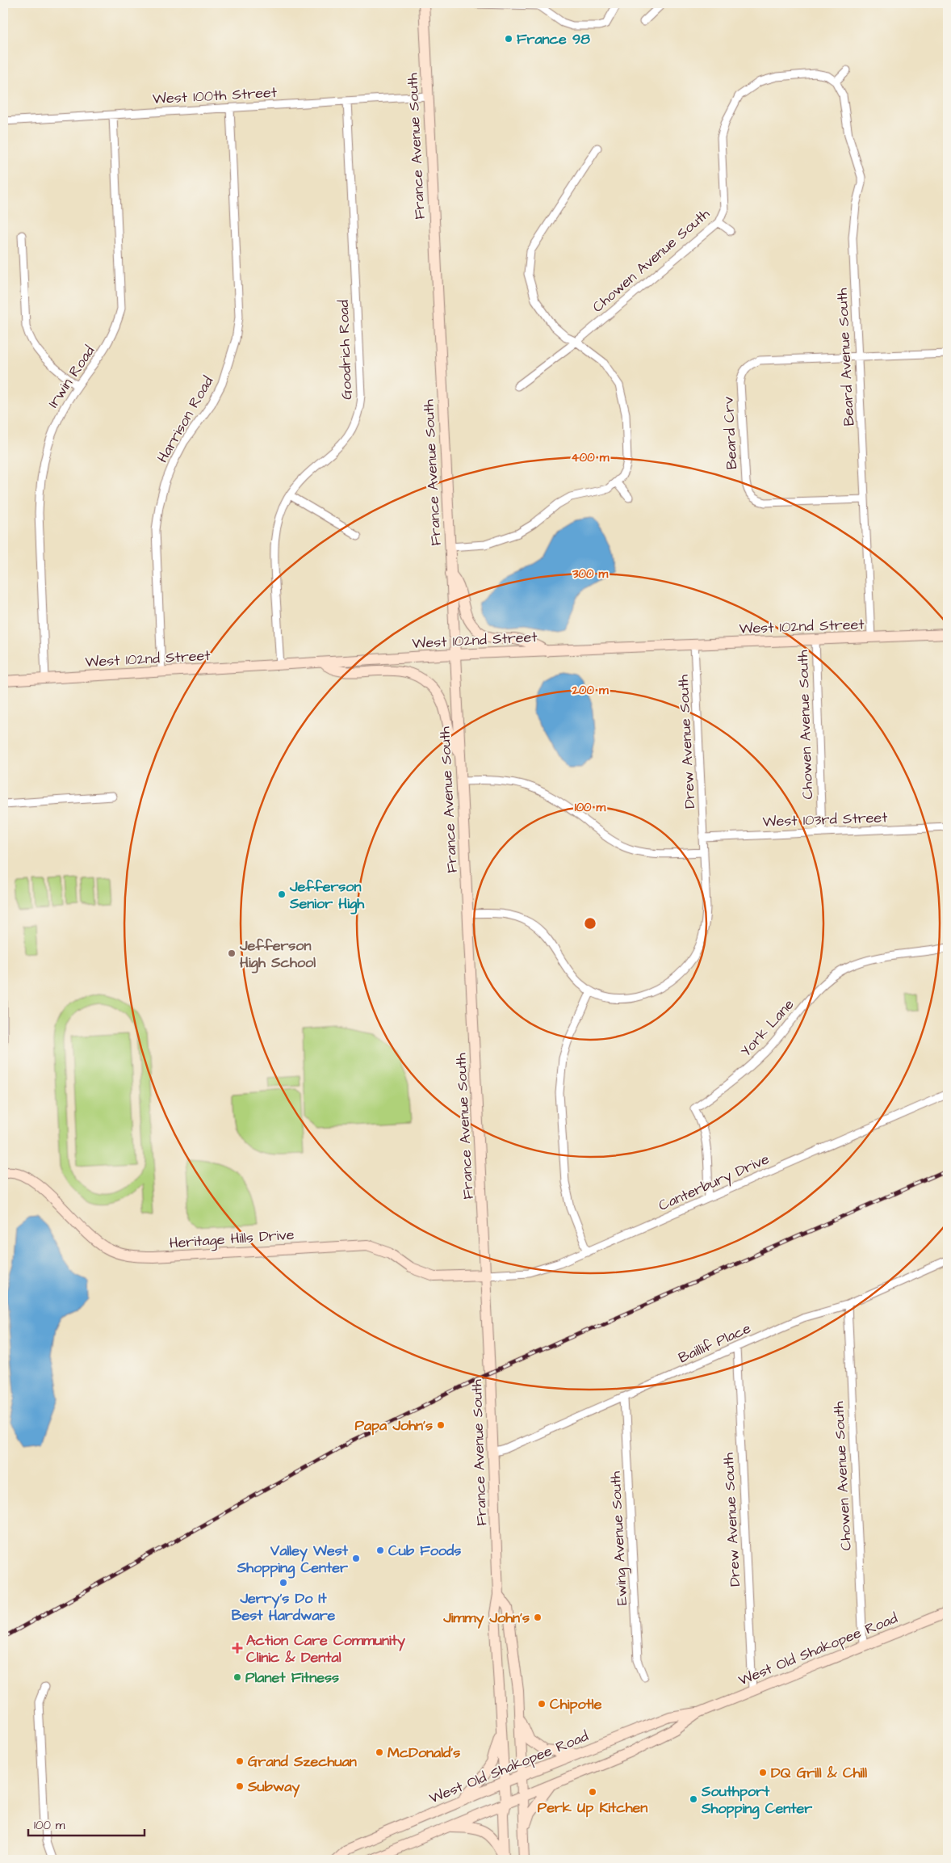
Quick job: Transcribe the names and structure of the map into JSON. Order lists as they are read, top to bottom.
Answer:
{
  "streets": {
    "main road": [
      "France Avenue South",
      "West 102nd Street",
      "Heritage Hills Drive",
      "West Old Shakopee Road"
    ],
    "street": [
      "West 100th Street",
      "Chowen Avenue South",
      "Goodrich Road",
      "Beard Avenue South",
      "Irwin Road",
      "Harrison Road",
      "Beard Crv",
      "Drew Avenue South",
      "West 103rd Street",
      "York Lane",
      "Canterbury Drive",
      "Baillif Place",
      "Ewing Avenue South"
    ]
  },
  "crossings": [
    ["West 100th Street", "France Avenue South"],
    ["West 100th Street", "Goodrich Road"],
    ["West 100th Street", "Irwin Road"],
    ["West 100th Street", "Harrison Road"],
    ["France Avenue South", "West 102nd Street"],
    ["France Avenue South", "Canterbury Drive"],
    ["France Avenue South", "Heritage Hills Drive"],
    ["France Avenue South", "Baillif Place"],
    ["France Avenue South", "West Old Shakopee Road"],
    ["Chowen Avenue South", "Beard Avenue South"],
    ["Chowen Avenue South", "West 102nd Street"],
    ["Chowen Avenue South", "West 103rd Street"],
    ["Chowen Avenue South", "Baillif Place"],
    ["Chowen Avenue South", "West Old Shakopee Road"],
    ["Goodrich Road", "West 102nd Street"],
    ["Beard Avenue South", "Beard Crv"],
    ["Beard Avenue South", "West 102nd Street"],
    ["Irwin Road", "West 102nd Street"],
    ["Harrison Road", "West 102nd Street"],
    ["West 102nd Street", "Drew Avenue South"],
    ["Drew Avenue South", "West 103rd Street"],
    ["Drew Avenue South", "Baillif Place"],
    ["Drew Avenue South", "West Old Shakopee Road"],
    ["York Lane", "Canterbury Drive"],
    ["Canterbury Drive", "Heritage Hills Drive"],
    ["Baillif Place", "Ewing Avenue South"]
  ],
  "places": {
    "other": [
      "France 98",
      "Jefferson Senior High",
      "Jefferson High School",
      "Papa John's",
      "Cub Foods",
      "Valley West Shopping Center",
      "Jerry's Do It Best Hardware",
      "Jimmy John's",
      "Planet Fitness",
      "Chipotle",
      "McDonald's",
      "Grand Szechuan",
      "DQ Grill & Chill",
      "Subway",
      "Perk Up Kitchen",
      "Southport Shopping Center"
    ],
    "health": ["Action Care Community Clinic & Dental"]
  },
  "scale_bar": "100 m",
  "rings": [
    "400 m",
    "300 m",
    "200 m",
    "100 m"
  ]
}
